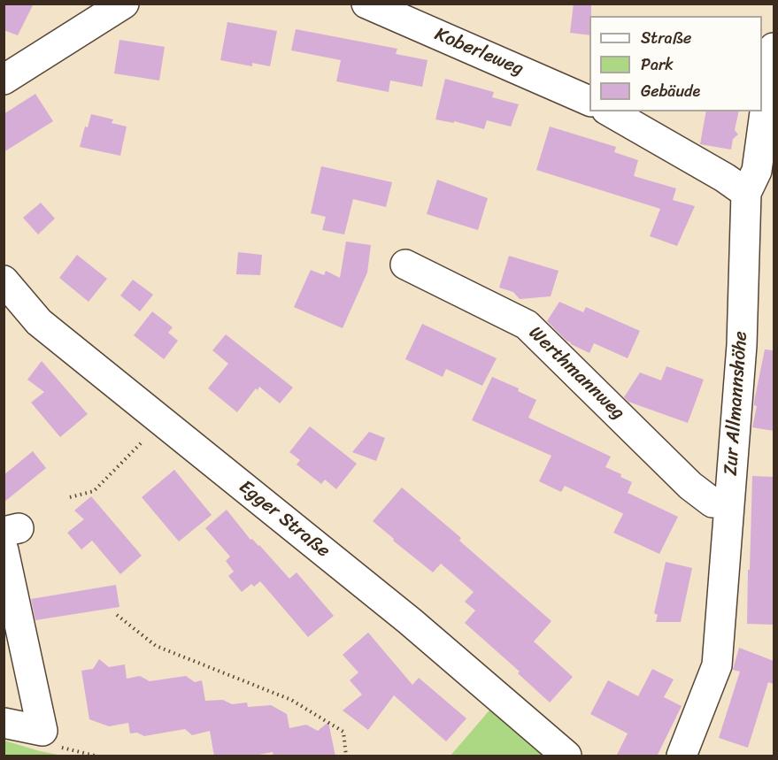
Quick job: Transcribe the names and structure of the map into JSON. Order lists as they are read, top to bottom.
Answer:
{
  "streets": {
    "street": [
      "Koberleweg",
      "Werthmannweg",
      "Zur Allmannshöhe",
      "Egger Straße"
    ]
  },
  "crossings": [
    ["Werthmannweg", "Zur Allmannshöhe"]
  ],
  "legend": ["Straße", "Park", "Gebäude"]
}
